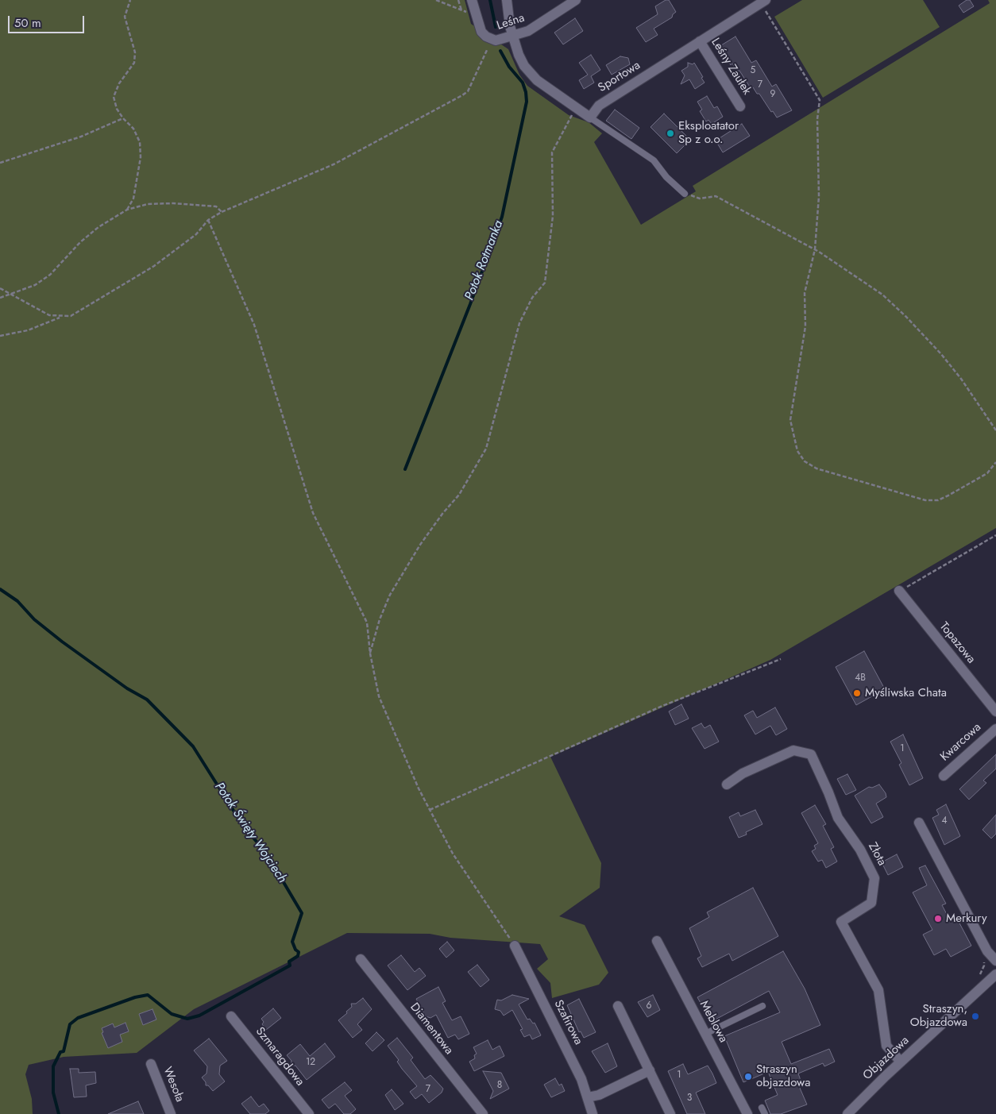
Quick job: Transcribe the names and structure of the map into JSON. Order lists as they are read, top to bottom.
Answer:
{
  "streets": {
    "street": [
      "Leśna",
      "Leśny Zaułek",
      "Sportowa",
      "Topazowa",
      "Kwarcowa",
      "Złota",
      "Meblowa",
      "Szafirowa",
      "Diamentowa",
      "Szmaragdowa",
      "Objazdowa",
      "Wesoła"
    ]
  },
  "crossings": [
    ["Leśny Zaułek", "Sportowa"],
    ["Złota", "Objazdowa"]
  ],
  "water": ["Potok Rotmanka", "Potok Święty Wojciech"],
  "places": [
    "Eksploatator Sp z o.o.",
    "Myśliwska Chata",
    "Merkury",
    "Straszyn, Objazdowa",
    "Straszyn objazdowa"
  ],
  "house_numbers": [
    "5",
    "7",
    "9",
    "4B",
    "1",
    "4",
    "6",
    "12",
    "1",
    "8",
    "7",
    "3"
  ],
  "scale_bar": "50 m"
}
